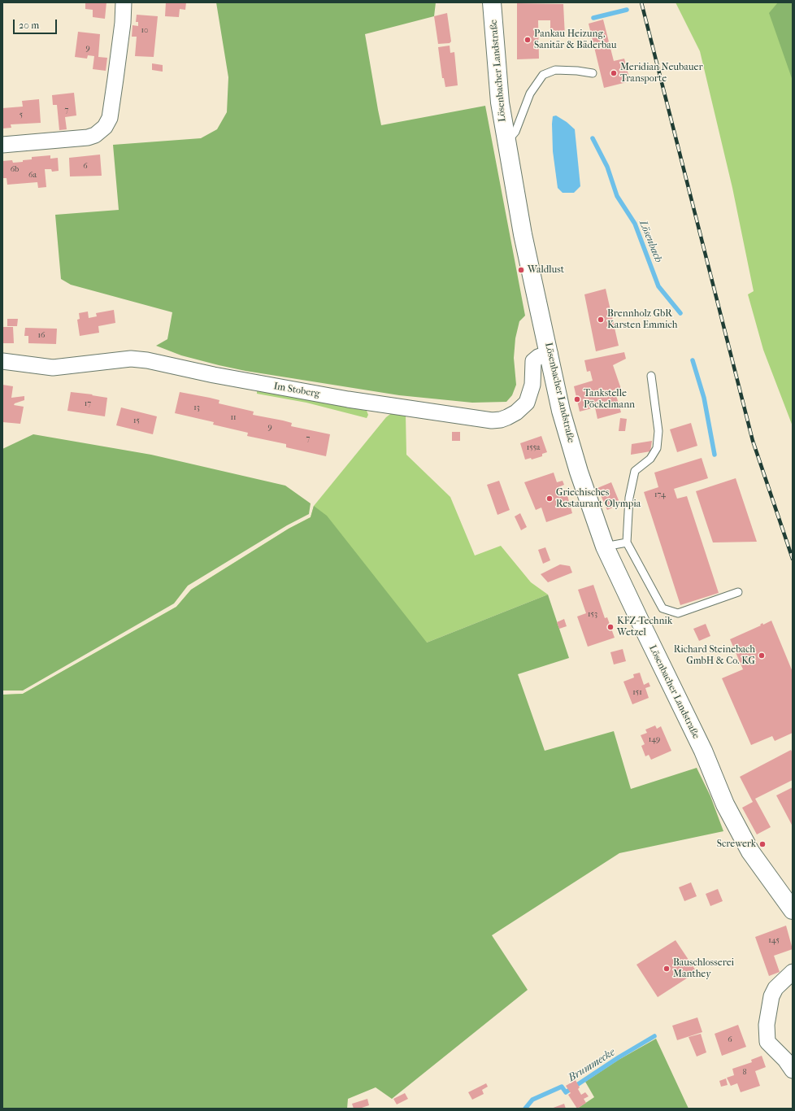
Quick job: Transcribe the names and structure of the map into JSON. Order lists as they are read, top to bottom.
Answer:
{
  "streets": {
    "main road": ["Lösenbacher Landstraße"],
    "street": ["Im Stoberg"]
  },
  "crossings": [
    ["Lösenbacher Landstraße", "Im Stoberg"]
  ],
  "water": ["Lösenbach", "Brummecke"],
  "places": [
    "Pankau Heizung, Sanitär & Bäderbau",
    "Meridian Neubauer Transporte",
    "Waldlust",
    "Brennholz GbR Karsten Emmich",
    "Tankstelle Pöckelmann",
    "Griechisches Restaurant Olympia",
    "KFZ-Technik Wetzel",
    "Richard Steinebach GmbH & Co. KG",
    "Screwerk",
    "Bauschlosserei Manthey"
  ],
  "house_numbers": [
    "10",
    "9",
    "7",
    "5",
    "6",
    "6b",
    "6a",
    "16",
    "17",
    "13",
    "11",
    "15",
    "9",
    "7",
    "155a",
    "174",
    "153",
    "151",
    "149",
    "145",
    "6",
    "8"
  ],
  "scale_bar": "20 m"
}
